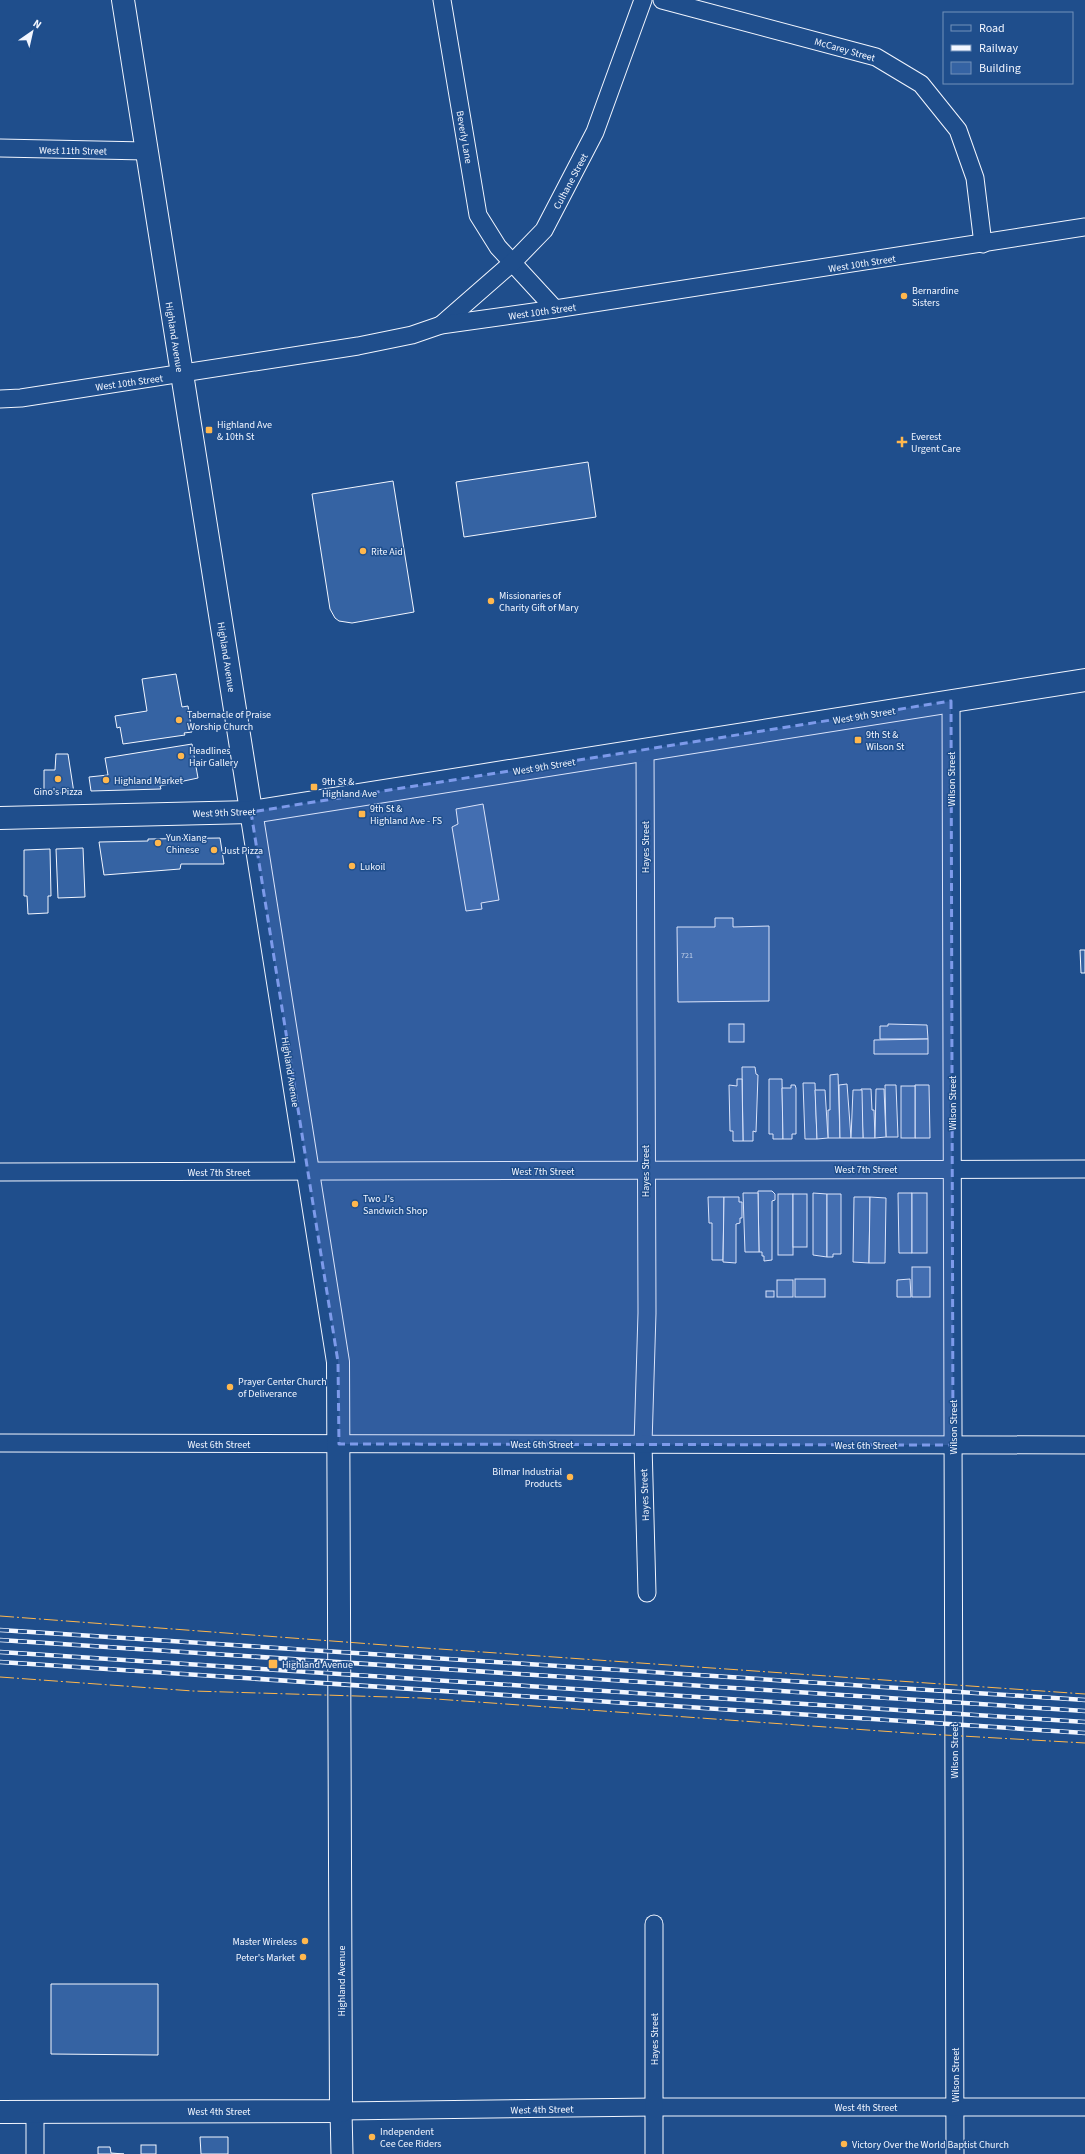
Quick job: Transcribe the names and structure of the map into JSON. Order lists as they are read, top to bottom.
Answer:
{
  "streets": {
    "main road": ["Highland Avenue", "West 9th Street", "West 4th Street"],
    "street": [
      "McCarey Street",
      "Beverly Lane",
      "West 11th Street",
      "Culhane Street",
      "West 10th Street",
      "Wilson Street",
      "Hayes Street",
      "West 7th Street",
      "West 6th Street"
    ]
  },
  "crossings": [
    ["McCarey Street", "West 10th Street"],
    ["Beverly Lane", "Culhane Street"],
    ["Beverly Lane", "West 10th Street"],
    ["West 11th Street", "Highland Avenue"],
    ["Culhane Street", "West 10th Street"],
    ["West 10th Street", "Highland Avenue"],
    ["Highland Avenue", "West 9th Street"],
    ["Highland Avenue", "West 7th Street"],
    ["Highland Avenue", "West 6th Street"],
    ["Highland Avenue", "West 4th Street"],
    ["West 9th Street", "Wilson Street"],
    ["West 9th Street", "Hayes Street"],
    ["Wilson Street", "West 7th Street"],
    ["Wilson Street", "West 6th Street"],
    ["Wilson Street", "West 4th Street"],
    ["Hayes Street", "West 7th Street"],
    ["Hayes Street", "West 6th Street"],
    ["Hayes Street", "West 4th Street"]
  ],
  "places": {
    "other": [
      "Bernardine Sisters",
      "Rite Aid",
      "Missionaries of Charity Gift of Mary",
      "Tabernacle of Praise Worship Church",
      "Headlines Hair Gallery",
      "Gino's Pizza",
      "Highland Market",
      "Yun Xiang Chinese",
      "Just Pizza",
      "Lukoil",
      "Two J's Sandwich Shop",
      "Prayer Center Church of Deliverance",
      "Bilmar Industrial Products",
      "Master Wireless",
      "Peter's Market",
      "Independent Cee Cee Riders",
      "Victory Over the World Baptist Church"
    ],
    "transit": [
      "Highland Ave & 10th St",
      "9th St & Wilson St",
      "9th St & Highland Ave",
      "9th St & Highland Ave - FS",
      "Highland Avenue"
    ],
    "health": ["Everest Urgent Care"]
  },
  "house_numbers": ["721"],
  "legend": ["Road", "Railway", "Building"],
  "north": "top right"
}
